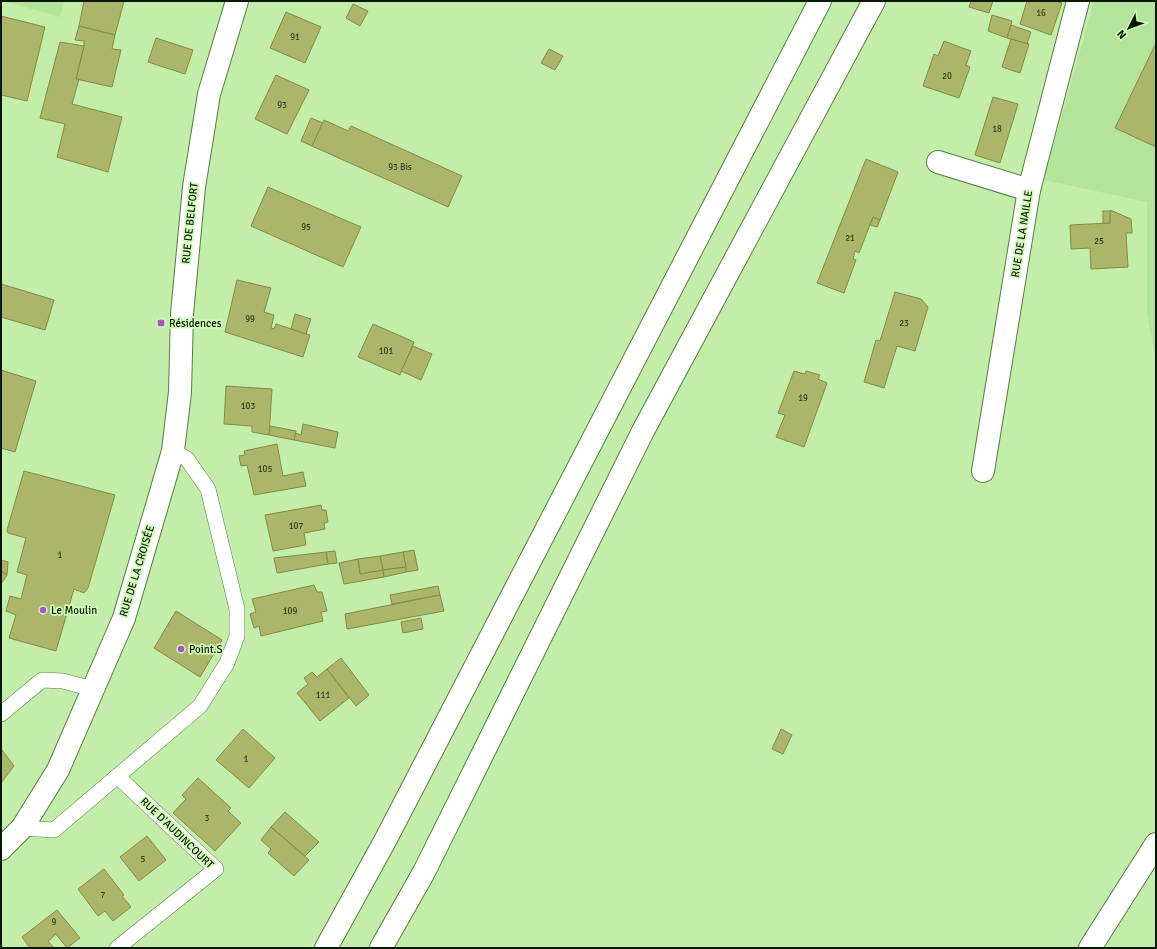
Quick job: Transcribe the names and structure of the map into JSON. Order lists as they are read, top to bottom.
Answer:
{
  "streets": {
    "main road": ["RUE DE BELFORT", "RUE DE LA NAILLE", "RUE DE LA CROISÉE"],
    "lane": ["RUE D'AUDINCOURT"]
  },
  "crossings": [
    ["RUE DE BELFORT", "RUE DE LA CROISÉE"]
  ],
  "places": {
    "transit": ["Résidences"],
    "other": ["Le Moulin", "Point.S"]
  },
  "house_numbers": [
    "16",
    "91",
    "20",
    "93",
    "18",
    "93 Bis",
    "95",
    "21",
    "25",
    "99",
    "23",
    "101",
    "19",
    "103",
    "105",
    "107",
    "1",
    "109",
    "111",
    "1",
    "3",
    "5",
    "7",
    "9"
  ],
  "north": "bottom left"
}
